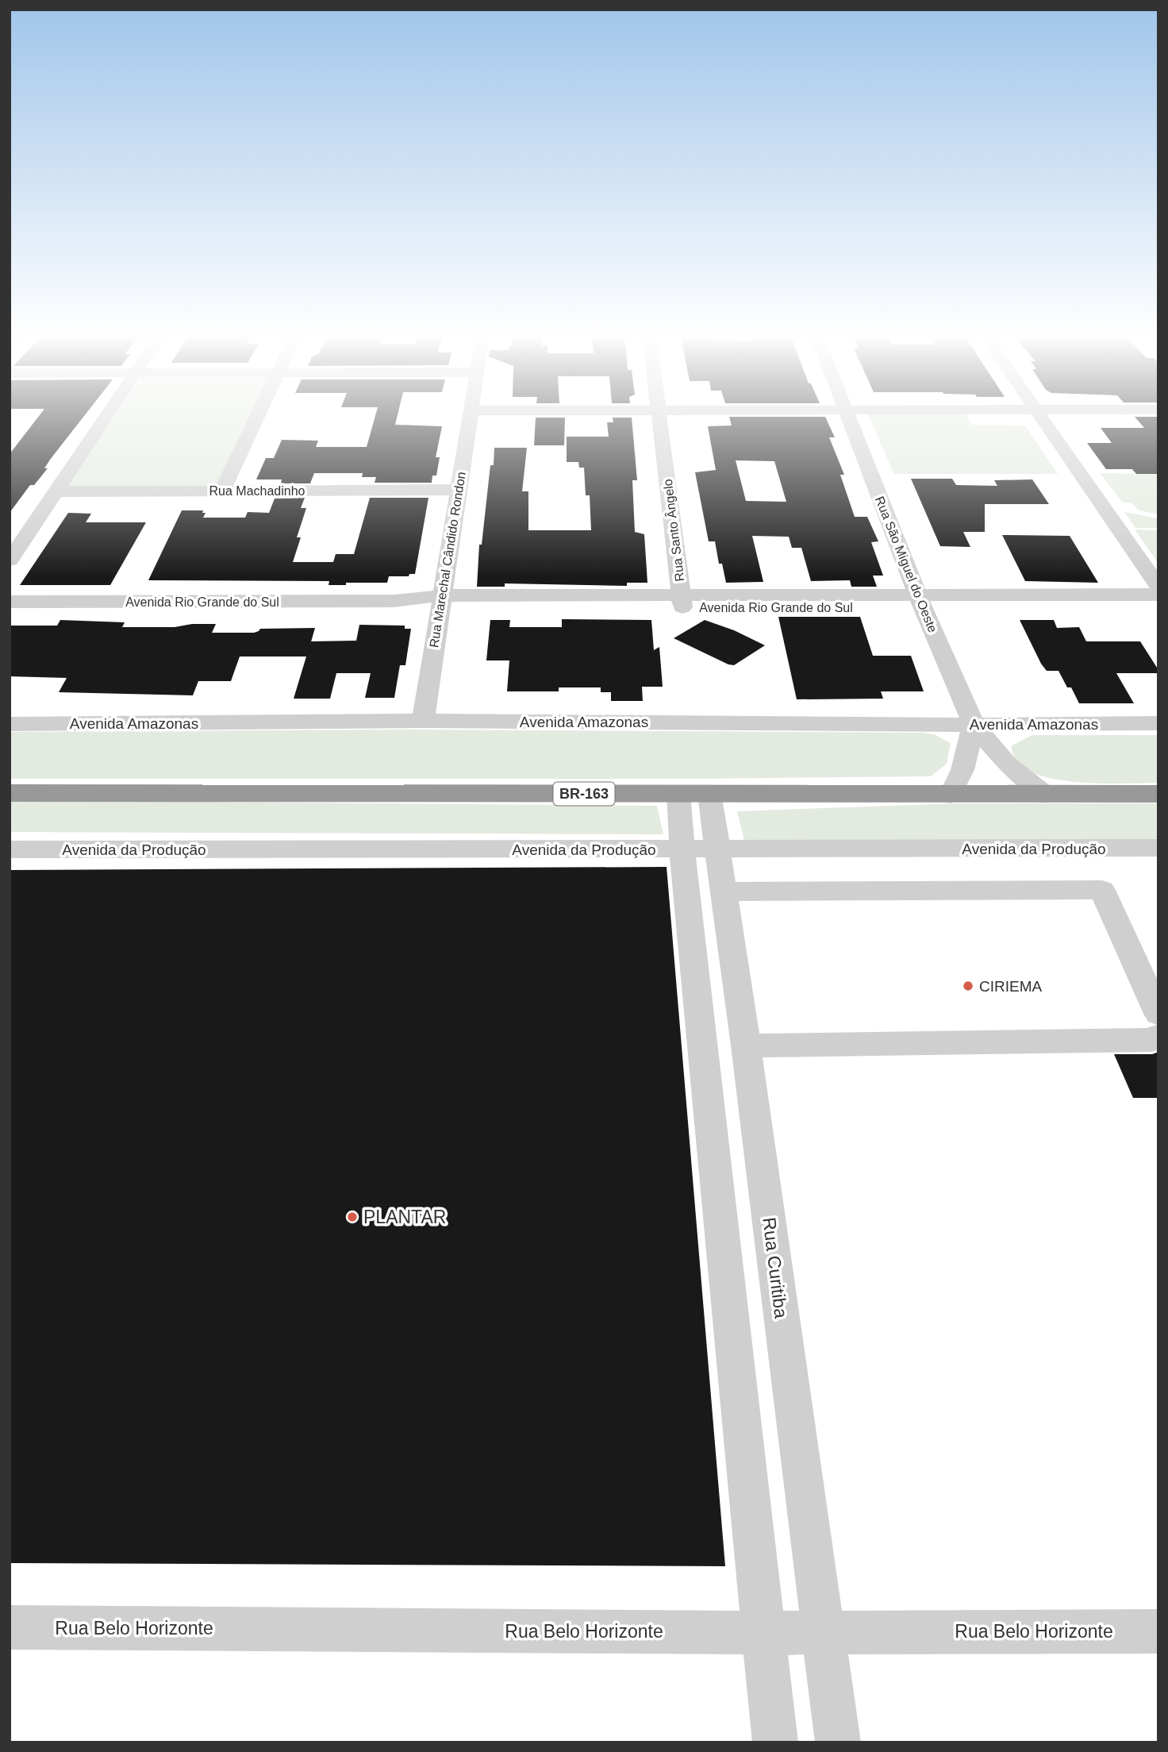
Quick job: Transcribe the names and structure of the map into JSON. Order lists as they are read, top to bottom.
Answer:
{
  "streets": {
    "highway": ["BR-163"],
    "street": [
      "Rua Machadinho",
      "Rua Santo Ângelo",
      "Rua Marechal Cândido Rondon",
      "Rua São Miguel do Oeste",
      "Avenida Rio Grande do Sul",
      "Avenida Amazonas",
      "Avenida da Produção",
      "Rua Curitiba",
      "Rua Belo Horizonte"
    ]
  },
  "crossings": [
    ["Rua Machadinho", "Rua Marechal Cândido Rondon"],
    ["Rua Santo Ângelo", "Avenida Rio Grande do Sul"],
    ["Rua Marechal Cândido Rondon", "Avenida Rio Grande do Sul"],
    ["Rua Marechal Cândido Rondon", "Avenida Amazonas"],
    ["Rua São Miguel do Oeste", "Avenida Rio Grande do Sul"],
    ["Rua São Miguel do Oeste", "Avenida Amazonas"],
    ["Rua São Miguel do Oeste", "BR-163"],
    ["BR-163", "Rua Curitiba"],
    ["Avenida da Produção", "Rua Curitiba"],
    ["Rua Curitiba", "Rua Belo Horizonte"]
  ],
  "places": ["CIRIEMA", "PLANTAR"]
}
